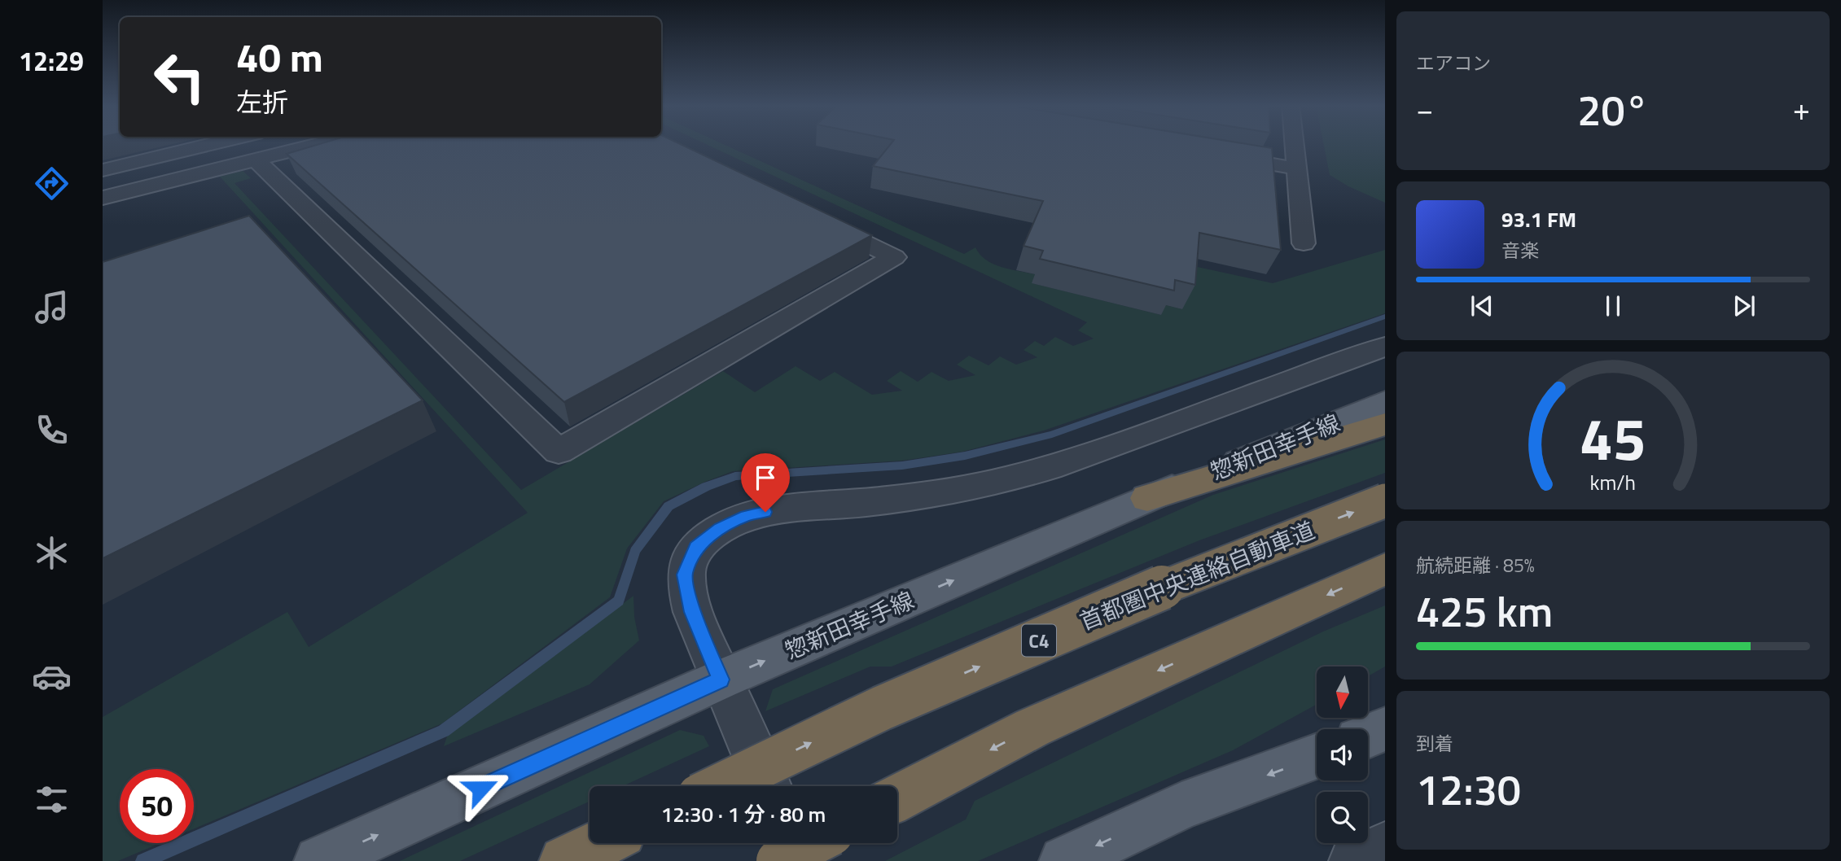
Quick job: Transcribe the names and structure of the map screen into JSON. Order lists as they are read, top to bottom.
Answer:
{
  "streets": {
    "highway": ["首都圏中央連絡自動車道", "C4"],
    "main road": ["惣新田幸手線"]
  },
  "one_way": ["惣新田幸手線"],
  "north": "bottom",
  "page": {
    "tabs": "12:29",
    "tile": [
      "エアコン",
      ["航続距離 · 85%", "425 km"],
      ["到着", "12:30"]
    ],
    "turn": ["40 m", "左折"],
    "heat": ["−", "20°", "+"],
    "song": ["93.1 FM", "音楽"],
    "limit": "50",
    "trip": "12:30 · 1 分 · 80 m",
    "gauge": ["45", "km/h"]
  }
}
